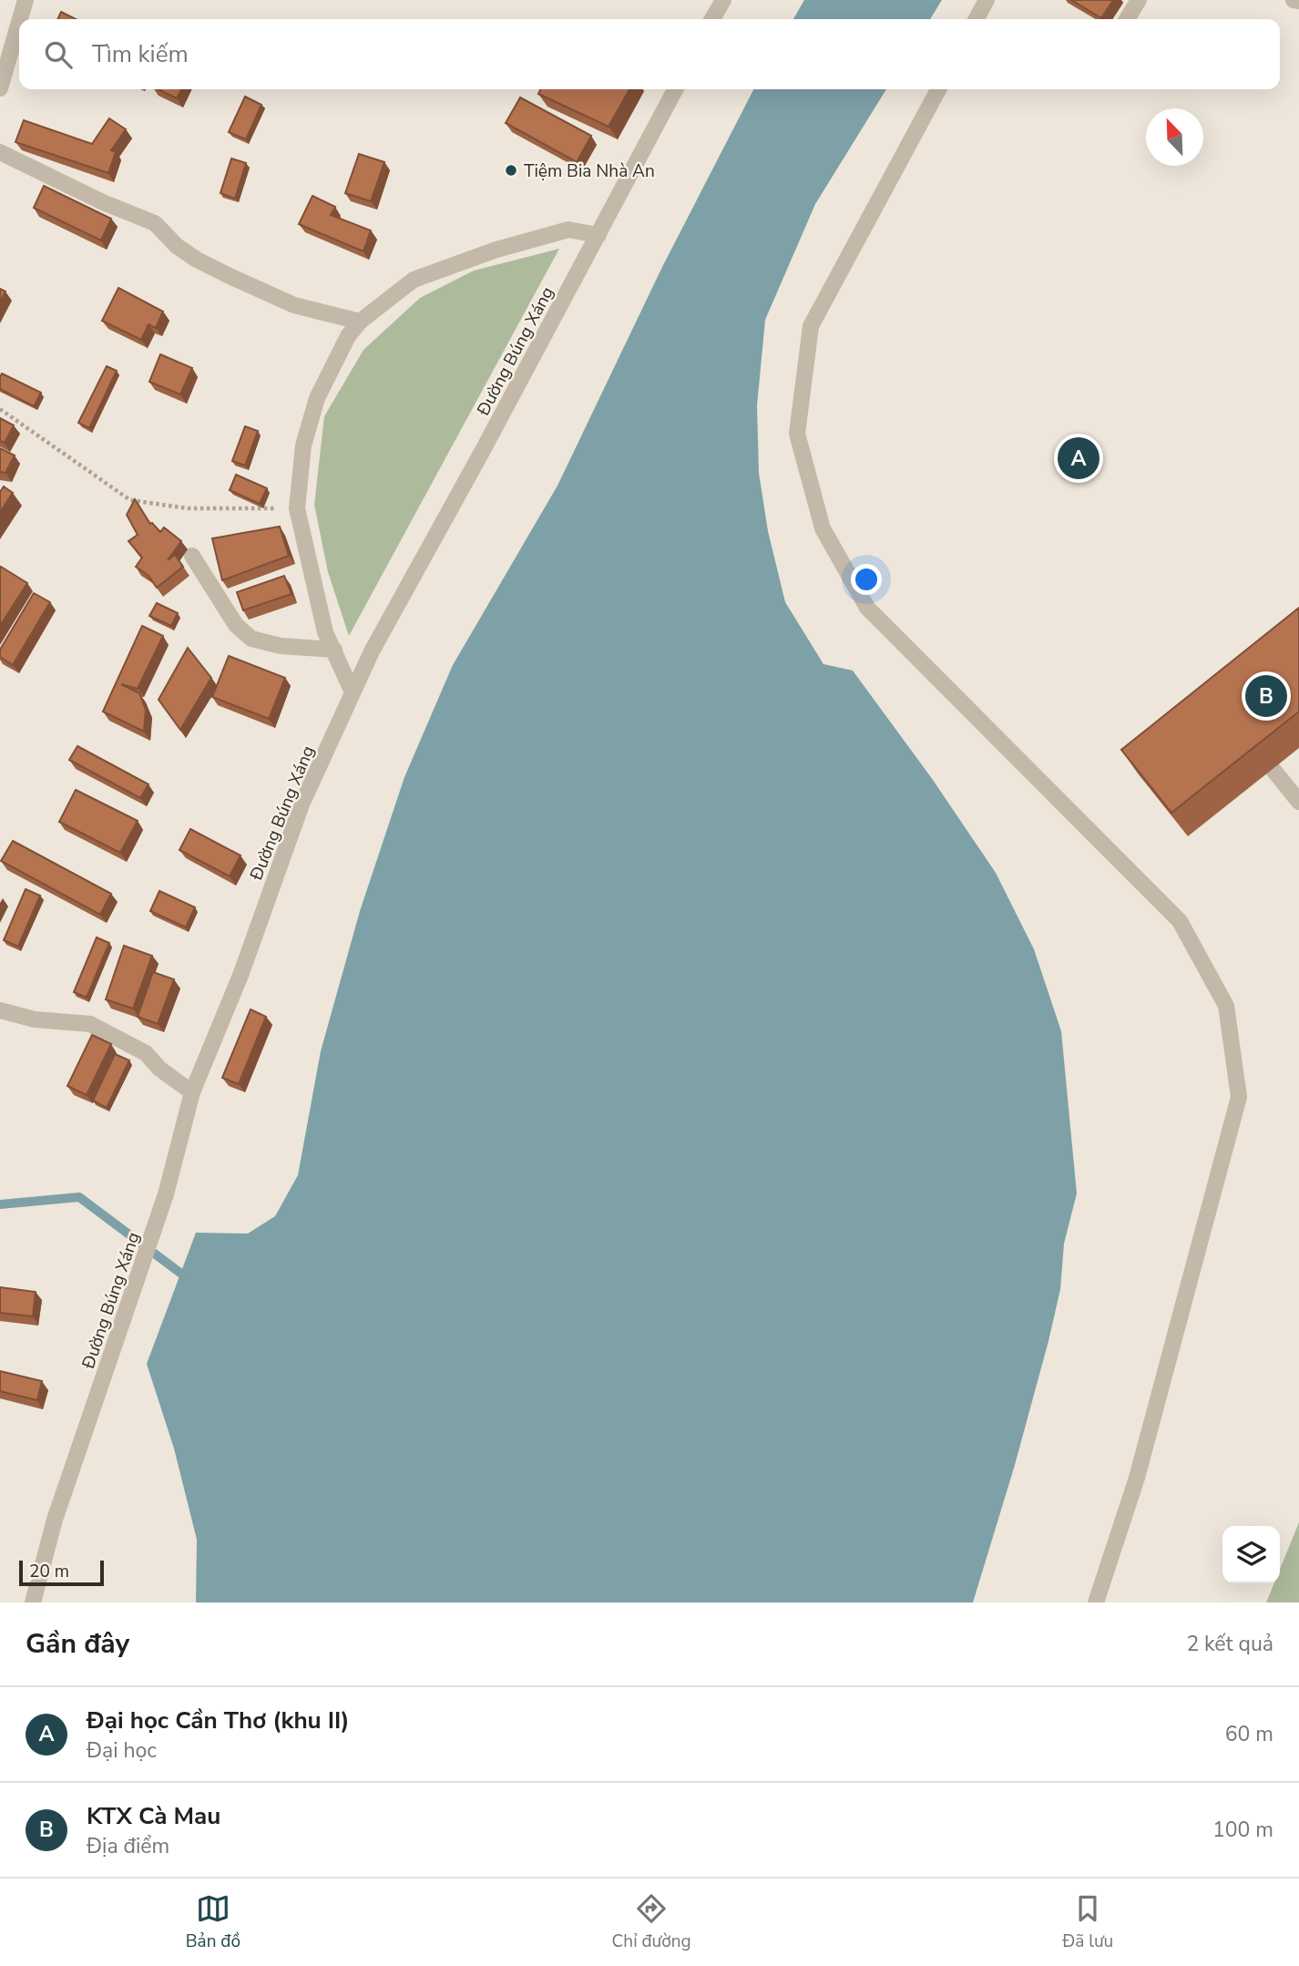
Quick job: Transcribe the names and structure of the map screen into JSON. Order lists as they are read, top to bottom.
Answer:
{
  "streets": {
    "street": ["Đường Búng Xáng"]
  },
  "places": ["Tiệm Bia Nhà An"],
  "scale_bar": "20 m",
  "north": "top left",
  "page": {
    "search": "Tìm kiếm",
    "pins": ["A", "B"],
    "scale": "20 m",
    "heading": ["Gần đây", "2 kết quả"],
    "list": [
      {
        "mark": "A",
        "name": "Đại học Cần Thơ (khu II)",
        "note": "Đại học",
        "value": "60 m"
      },
      {
        "mark": "B",
        "name": "KTX Cà Mau",
        "note": "Địa điểm",
        "value": "100 m"
      }
    ],
    "nav": ["Bản đồ", "Chỉ đường", "Đã lưu"]
  }
}
